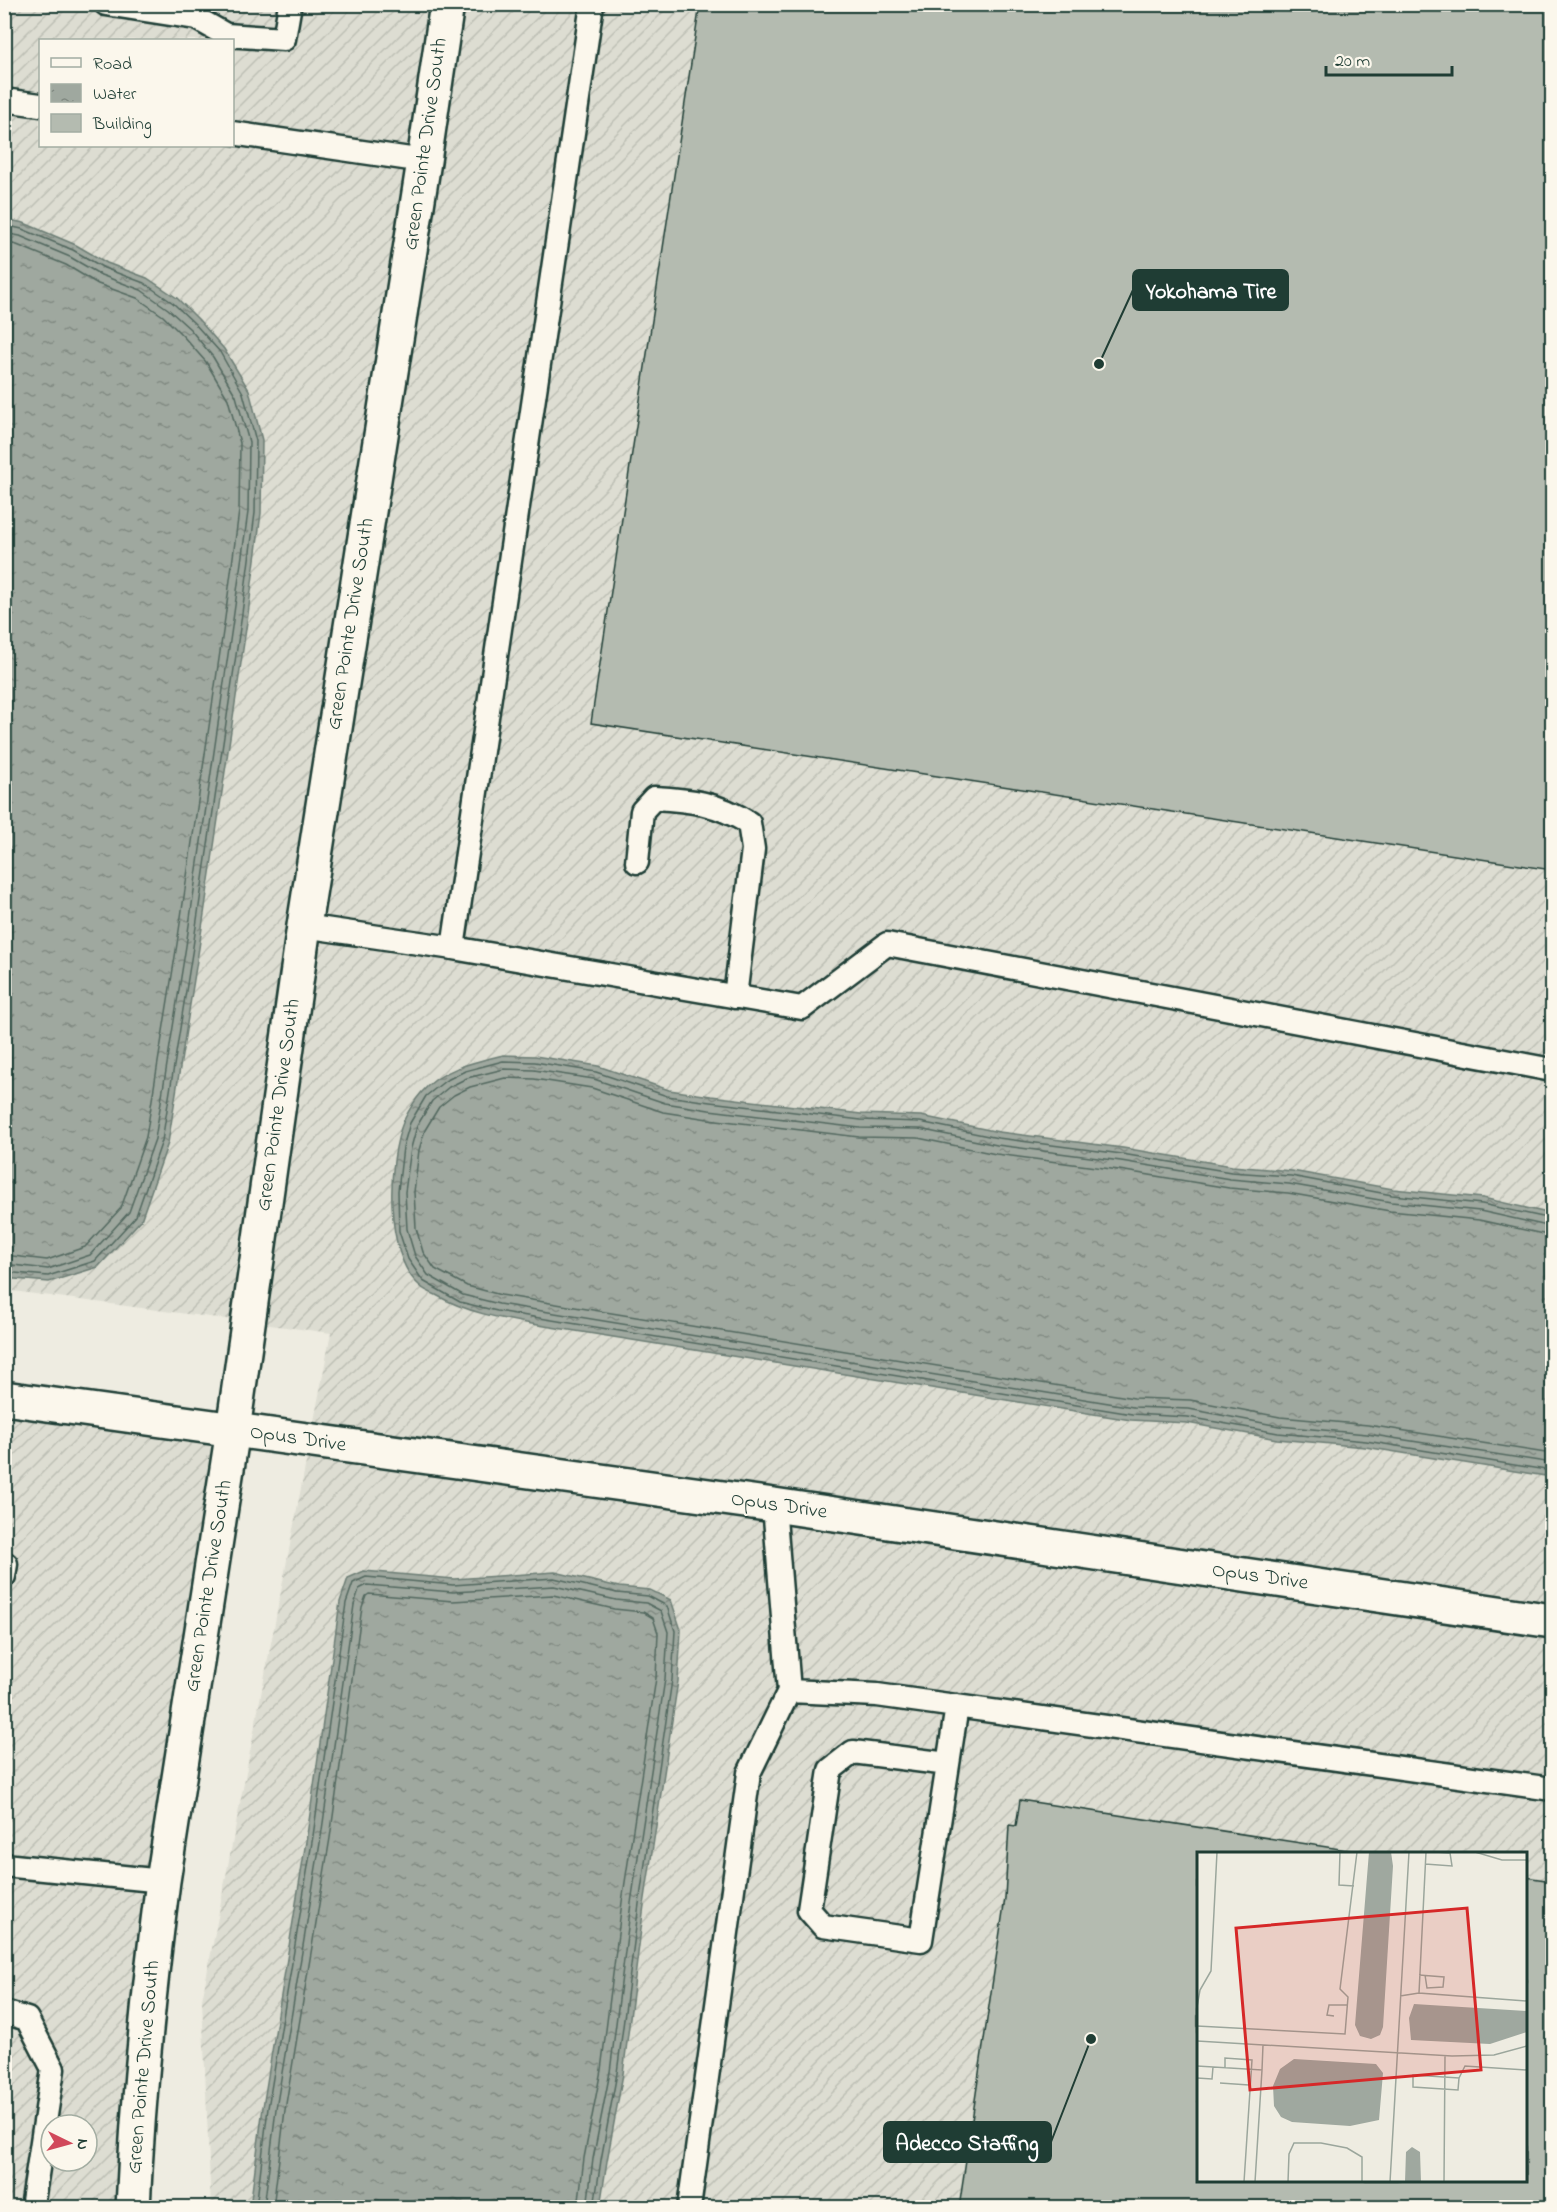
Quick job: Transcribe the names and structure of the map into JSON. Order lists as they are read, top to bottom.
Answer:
{
  "streets": {
    "street": ["Green Pointe Drive South", "Opus Drive"]
  },
  "crossings": [
    ["Green Pointe Drive South", "Opus Drive"]
  ],
  "places": ["Yokohama Tire", "Adecco Staffing"],
  "legend": ["Road", "Water", "Building"],
  "scale_bar": "20 m",
  "north": "right"
}
